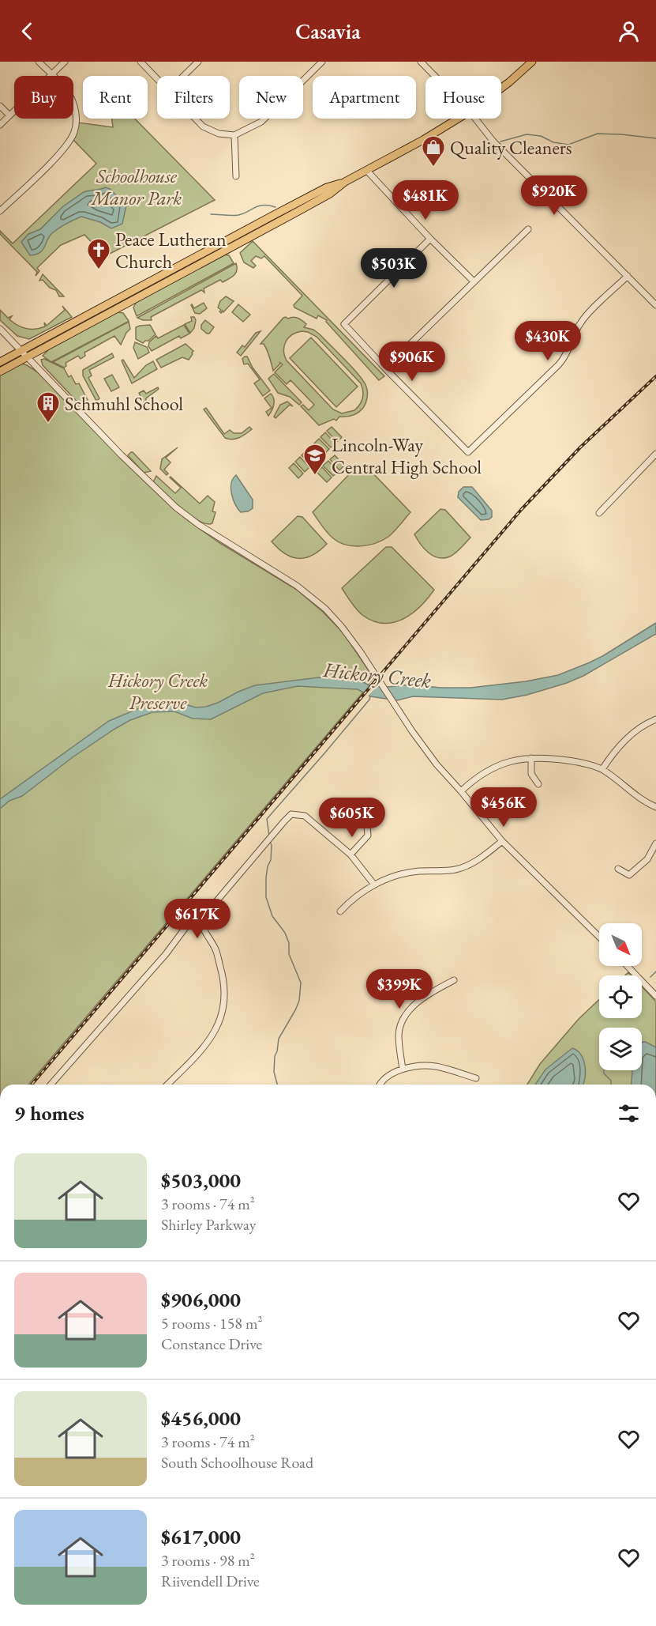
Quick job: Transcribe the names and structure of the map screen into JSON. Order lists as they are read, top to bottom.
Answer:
{
  "water": ["Hickory Creek"],
  "parks": ["Schoolhouse Manor Park", "Hickory Creek Preserve"],
  "places": {
    "shop": ["Quality Cleaners"],
    "church": ["Peace Lutheran Church"],
    "building": ["Schmuhl School"],
    "school or university": ["Lincoln-Way Central High School"]
  },
  "north": "bottom right",
  "page": {
    "header": "Casavia",
    "chip": [
      "Buy",
      "Rent",
      "Filters",
      "New",
      "Apartment",
      "House"
    ],
    "price": [
      "$920K",
      "$481K",
      "$503K",
      "$430K",
      "$906K",
      "$456K",
      "$605K",
      "$617K",
      "$399K"
    ],
    "heading": "9 homes",
    "list": [
      {
        "name": "$503,000",
        "note": "3 rooms · 74 m² · Shirley Parkway"
      },
      {
        "name": "$906,000",
        "note": "5 rooms · 158 m² · Constance Drive"
      },
      {
        "name": "$456,000",
        "note": "3 rooms · 74 m² · South Schoolhouse Road"
      },
      {
        "name": "$617,000",
        "note": "3 rooms · 98 m² · Riivendell Drive"
      }
    ]
  }
}
